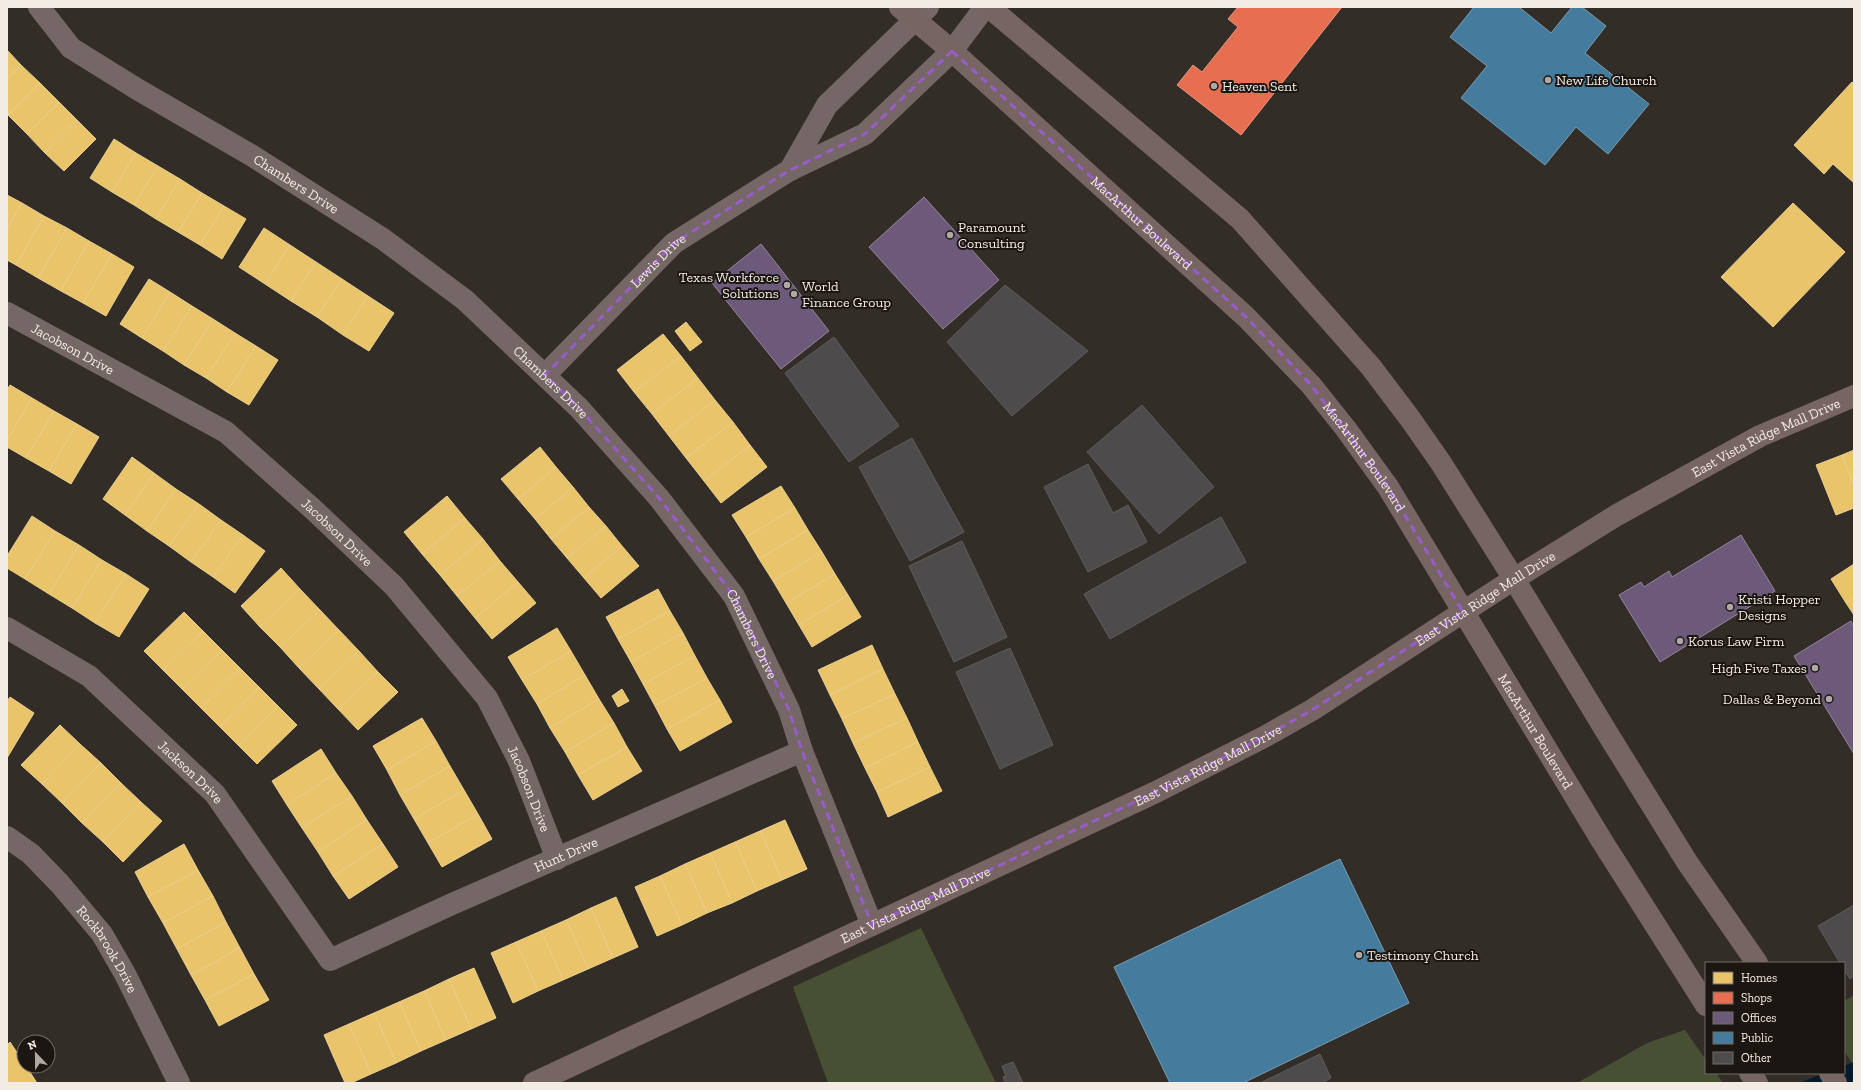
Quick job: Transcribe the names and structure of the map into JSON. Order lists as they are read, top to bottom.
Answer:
{
  "streets": {
    "main road": ["MacArthur Boulevard", "East Vista Ridge Mall Drive"],
    "street": [
      "Chambers Drive",
      "Lewis Drive",
      "Jacobson Drive",
      "Jackson Drive",
      "Hunt Drive",
      "Rockbrook Drive"
    ]
  },
  "crossings": [
    ["Chambers Drive", "Lewis Drive"],
    ["Chambers Drive", "East Vista Ridge Mall Drive"],
    ["Chambers Drive", "Hunt Drive"],
    ["MacArthur Boulevard", "Lewis Drive"],
    ["MacArthur Boulevard", "East Vista Ridge Mall Drive"],
    ["Jacobson Drive", "Hunt Drive"],
    ["Jackson Drive", "Hunt Drive"]
  ],
  "places": [
    "New Life Church",
    "Heaven Sent",
    "Paramount Consulting",
    "Texas Workforce Solutions",
    "World Finance Group",
    "Kristi Hopper Designs",
    "Korus Law Firm",
    "High Five Taxes",
    "Dallas & Beyond",
    "Testimony Church"
  ],
  "legend": [
    "Homes",
    "Shops",
    "Offices",
    "Public",
    "Other"
  ],
  "north": "top"
}
